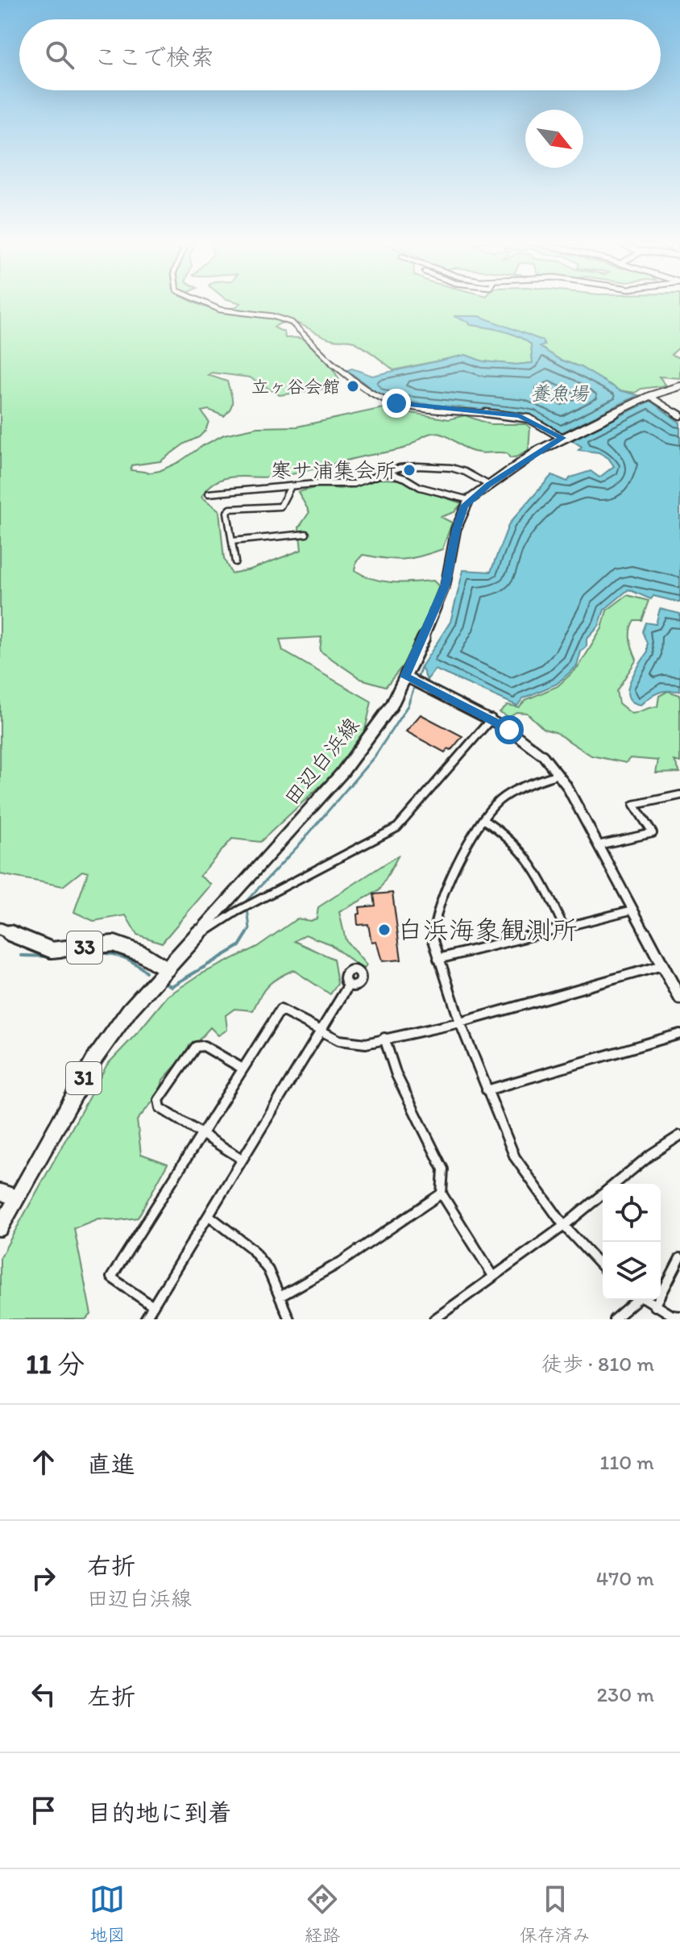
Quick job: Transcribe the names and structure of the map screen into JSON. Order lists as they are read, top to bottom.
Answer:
{
  "streets": {
    "main road": ["田辺白浜線", "33", "31"]
  },
  "crossings": [
    ["田辺白浜線", "33"]
  ],
  "water": ["養魚場"],
  "places": ["立ヶ谷会館", "寒サ浦集会所", "白浜海象観測所"],
  "north": "bottom right",
  "page": {
    "search": "ここで検索",
    "heading": ["11 分", "徒歩 · 810 m"],
    "list": [
      ["直進", "110 m"],
      ["右折", "田辺白浜線", "470 m"],
      ["左折", "230 m"],
      "目的地に到着"
    ],
    "nav": ["地図", "経路", "保存済み"]
  }
}
